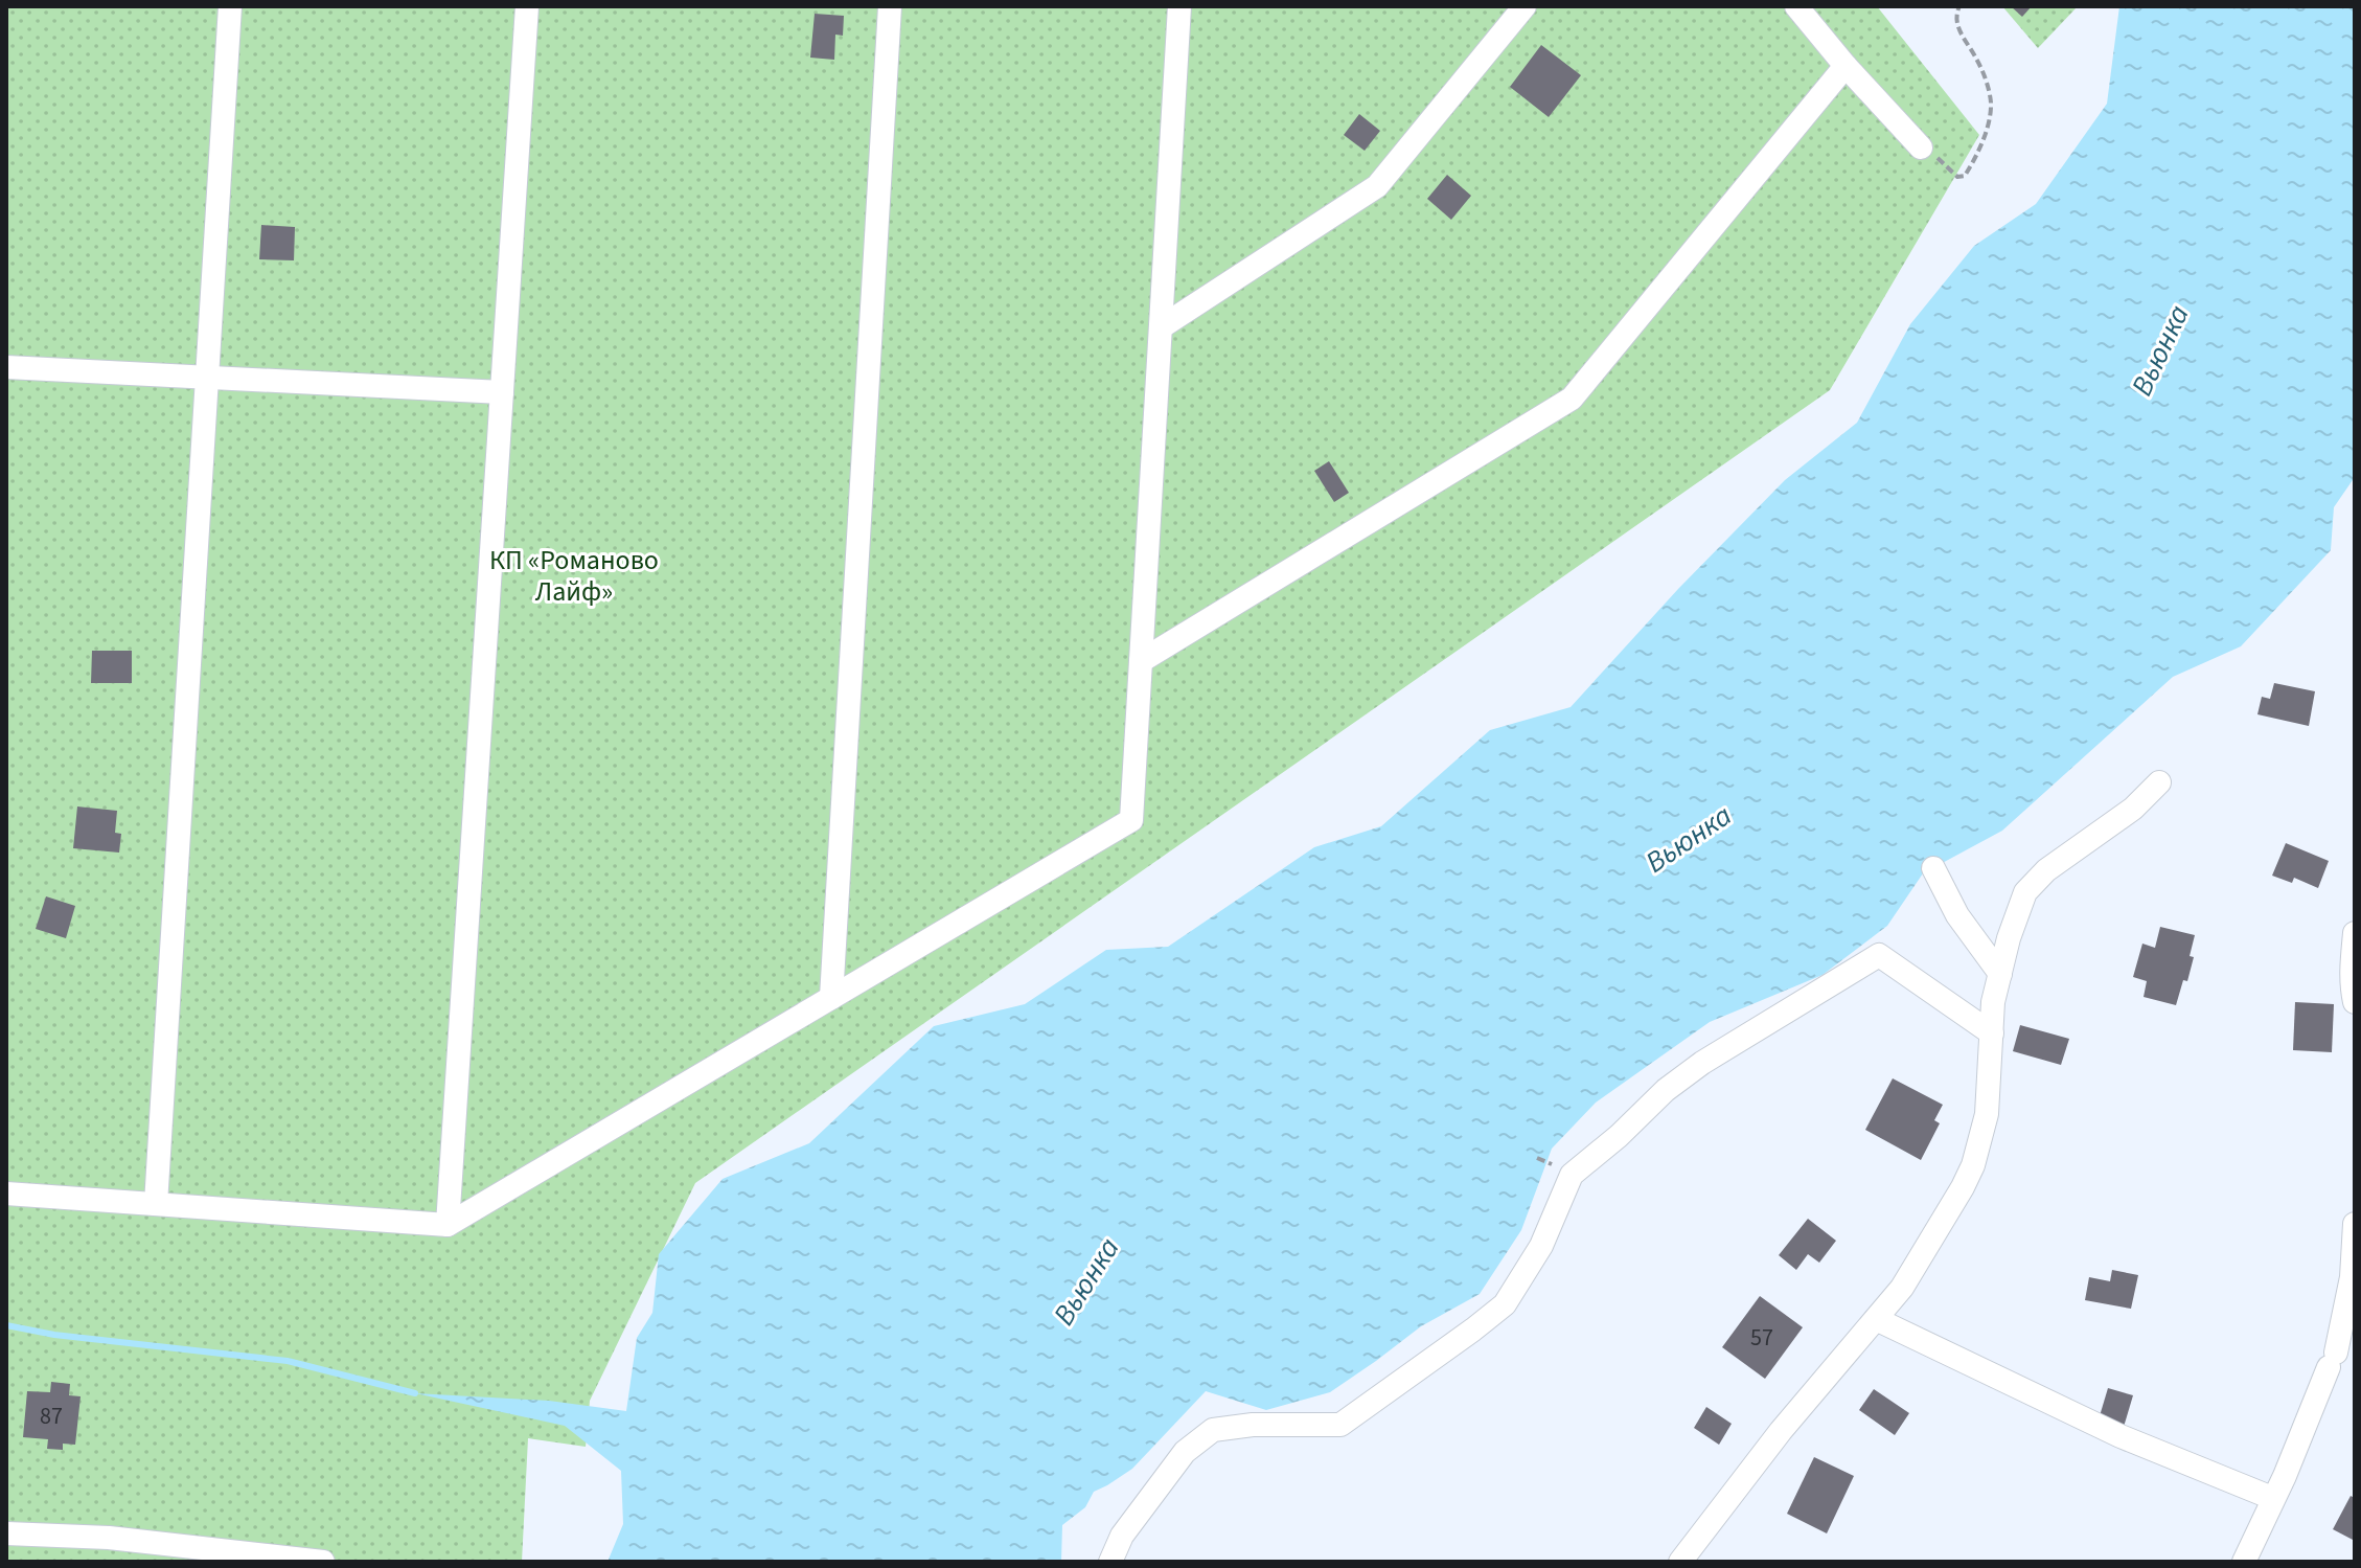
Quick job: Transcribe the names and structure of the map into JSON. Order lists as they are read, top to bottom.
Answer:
{
  "water": ["Вьюнка"],
  "parks": ["КП «Романово Лайф»"],
  "house_numbers": ["57", "87"]
}
